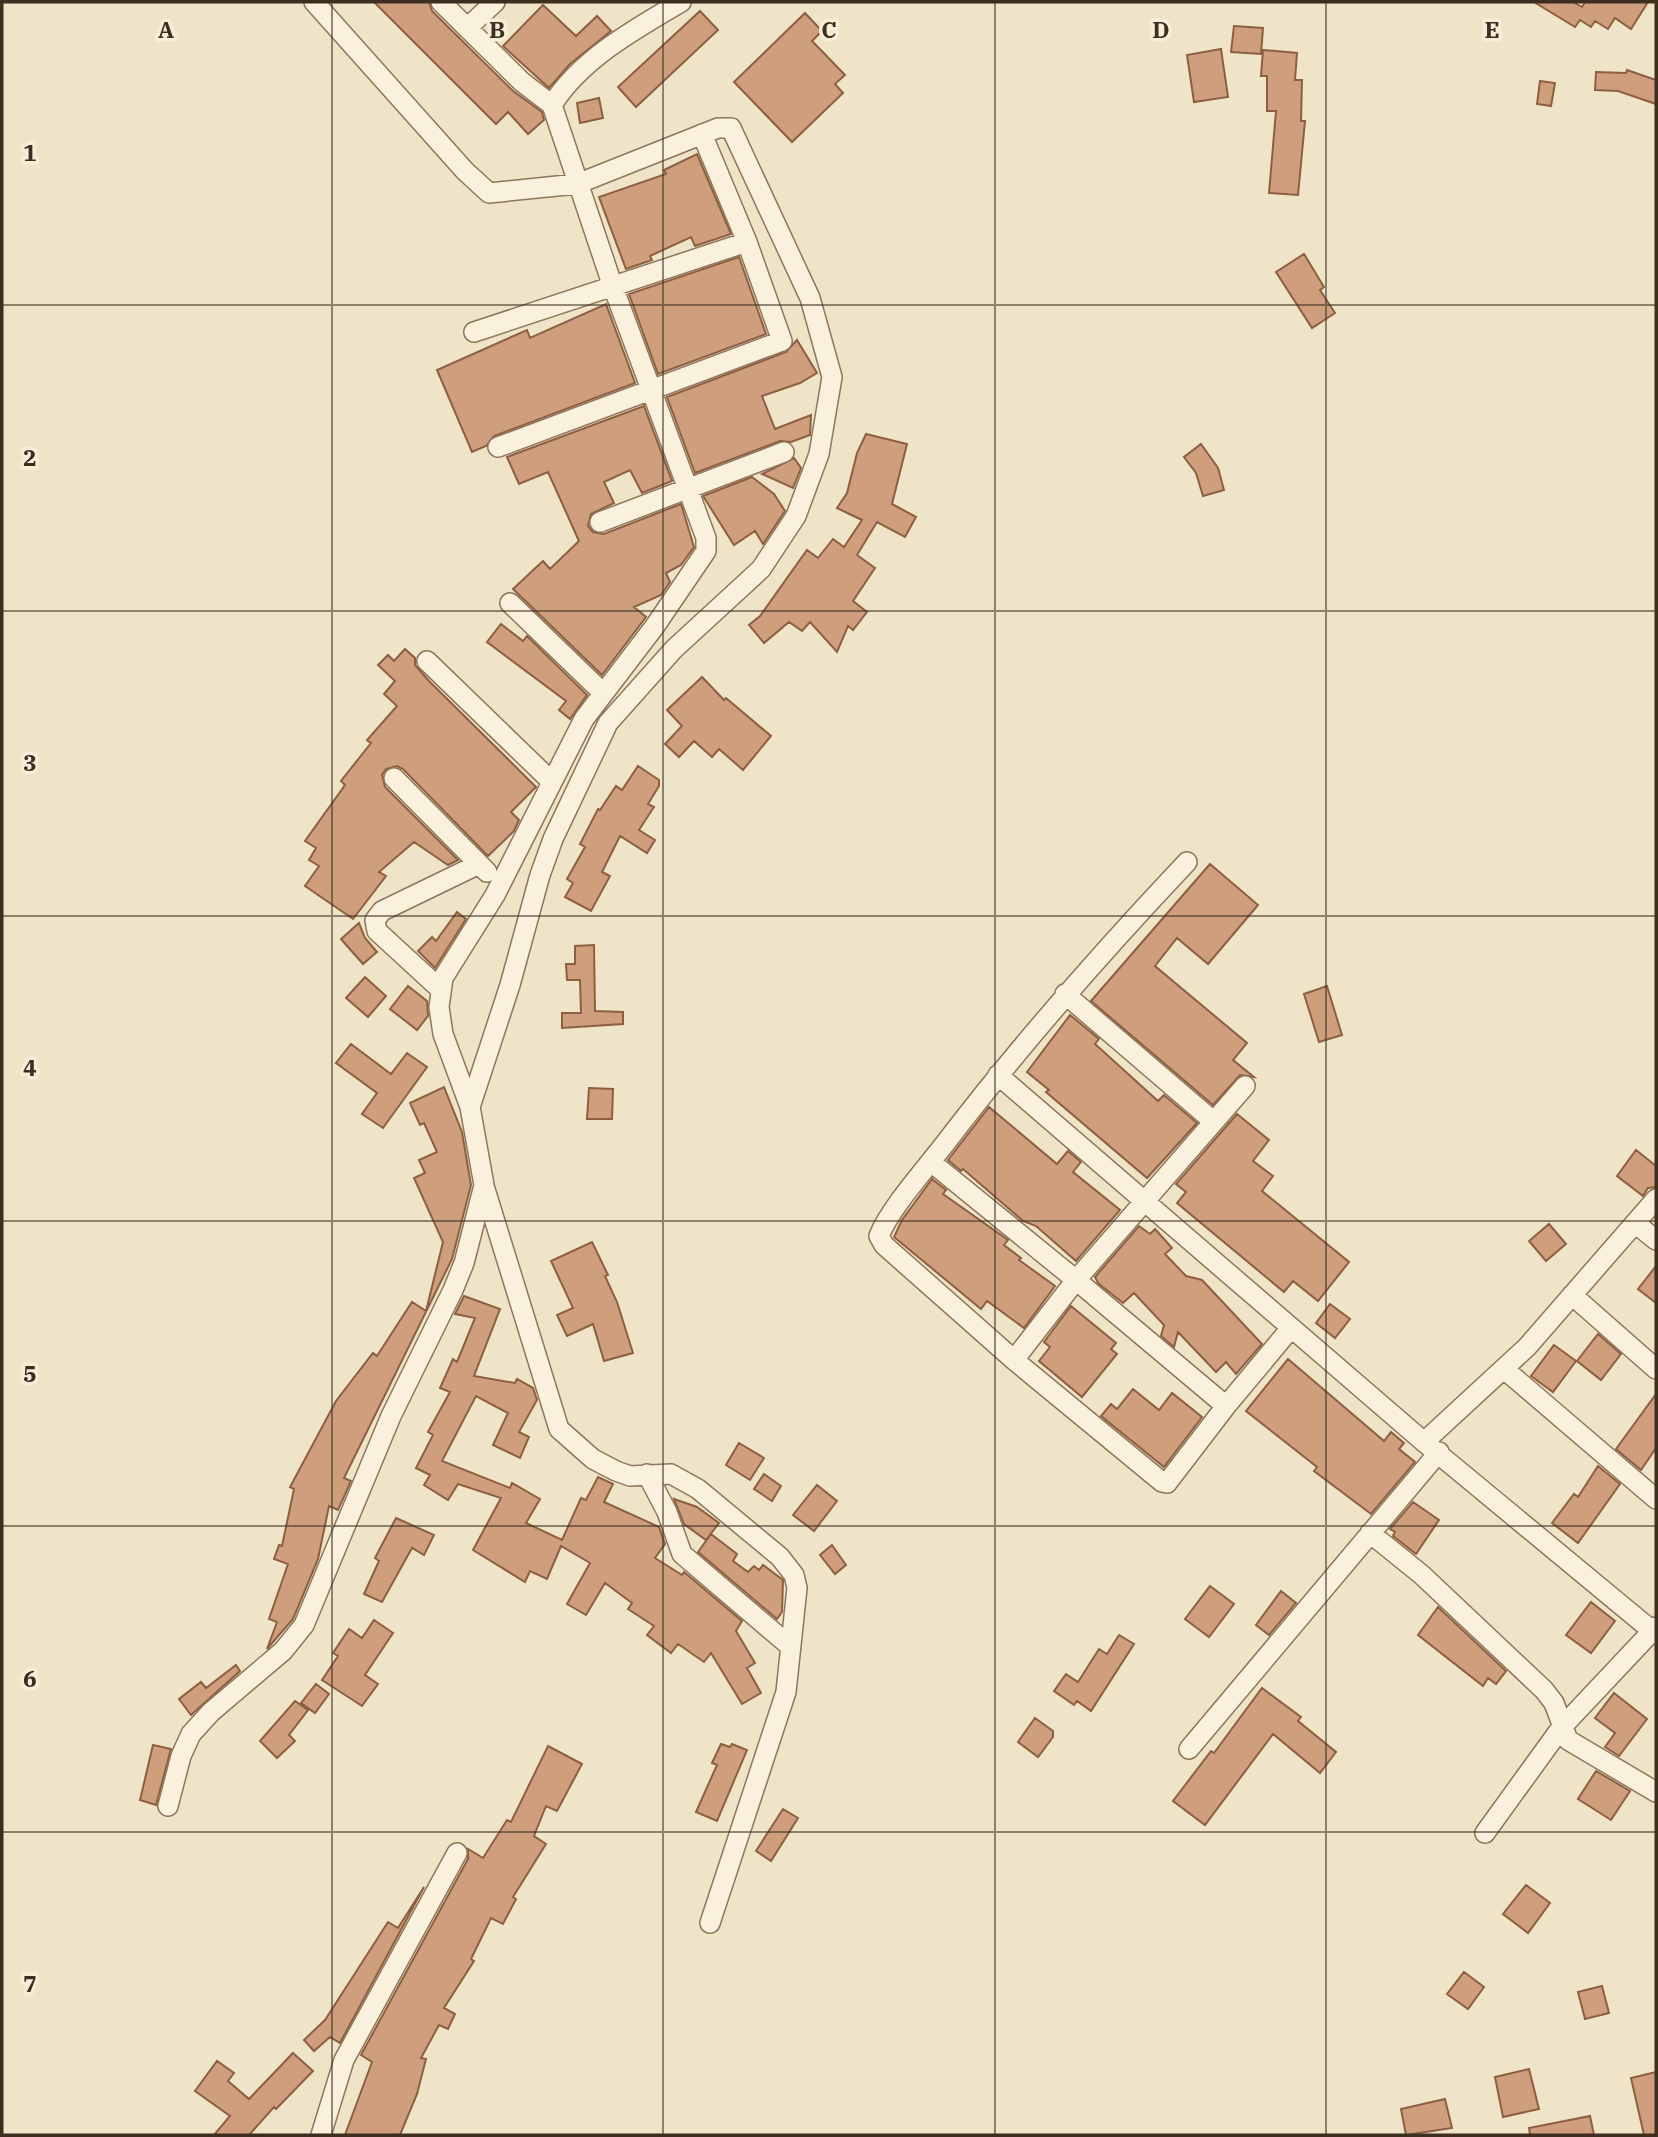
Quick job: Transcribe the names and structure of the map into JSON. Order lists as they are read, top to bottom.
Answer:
{
  "grid": {
    "columns": [
      "A",
      "B",
      "C",
      "D",
      "E"
    ],
    "rows": [
      "1",
      "2",
      "3",
      "4",
      "5",
      "6",
      "7"
    ]
  }
}
